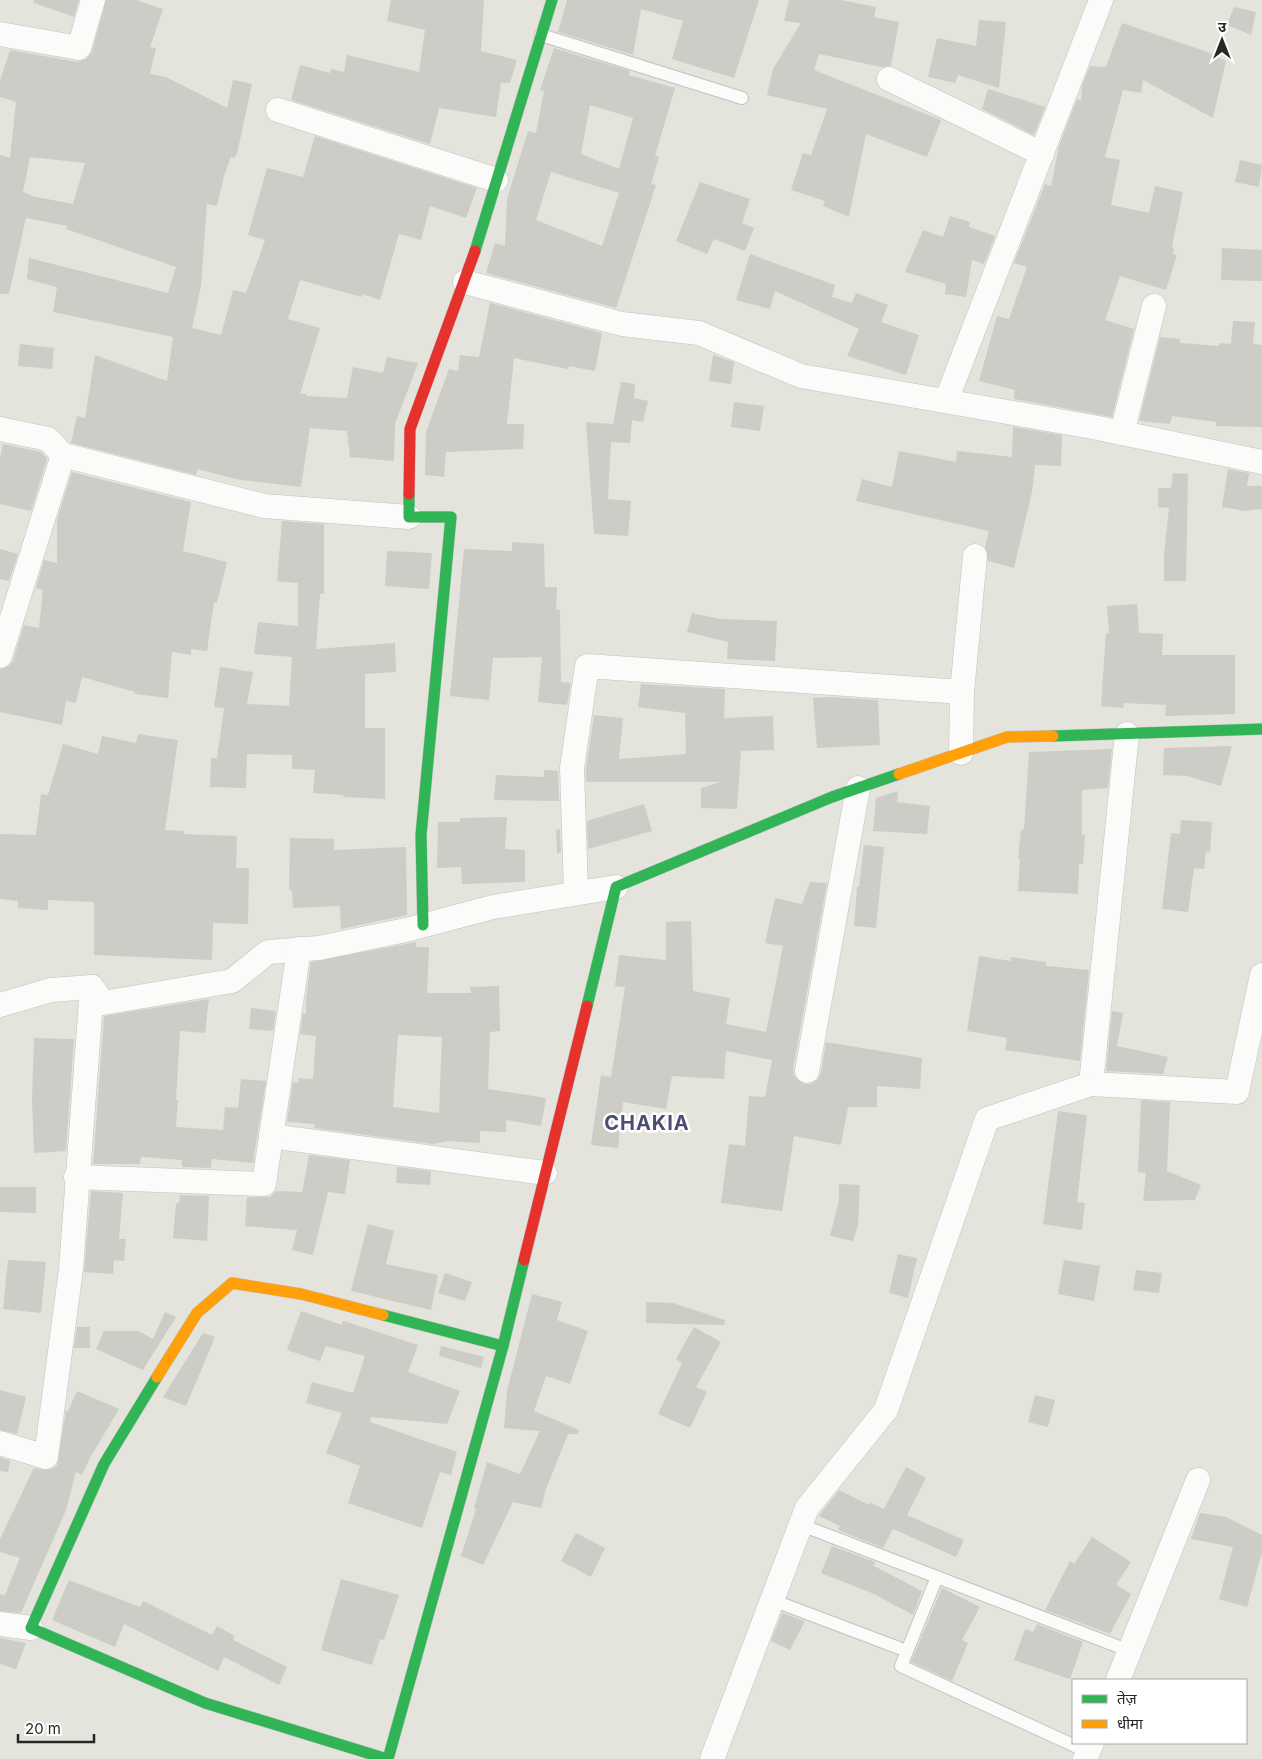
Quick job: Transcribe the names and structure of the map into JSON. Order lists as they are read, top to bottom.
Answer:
{
  "districts": ["CHAKIA"],
  "legend": ["तेज़", "धीमा"],
  "scale_bar": "20 m",
  "north": "top"
}
